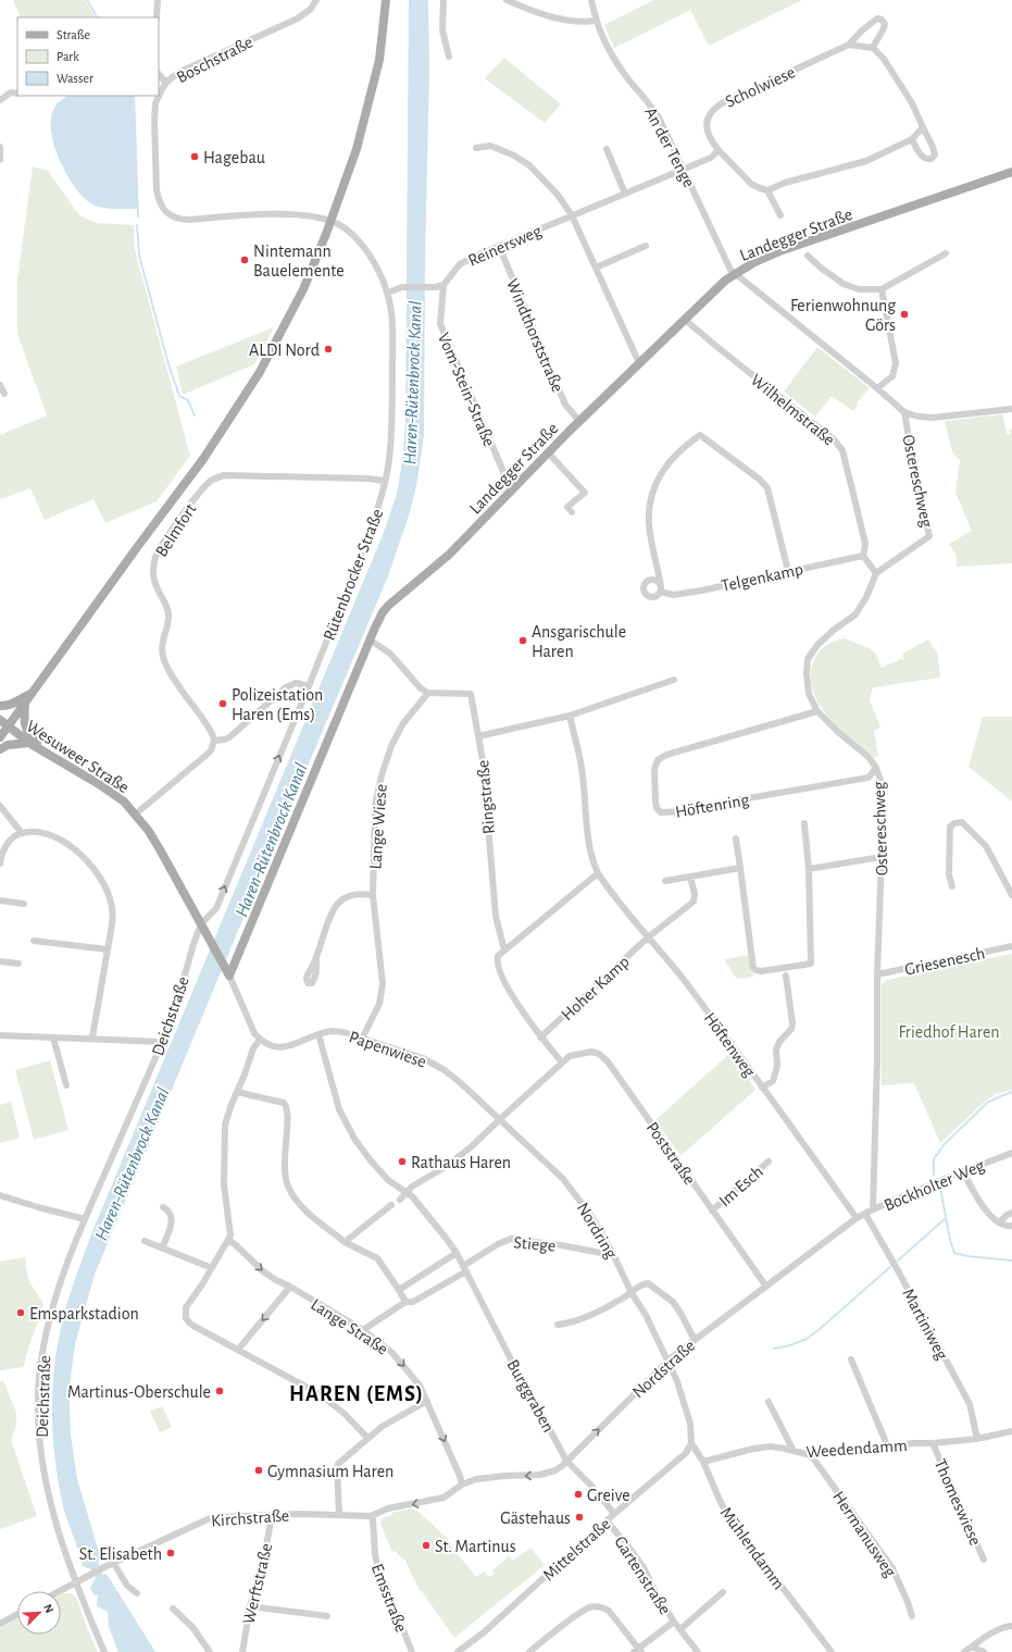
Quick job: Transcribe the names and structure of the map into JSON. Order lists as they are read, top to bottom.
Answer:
{
  "streets": {
    "main road": ["Landegger Straße", "Wesuweer Straße"],
    "street": [
      "Boschstraße",
      "Scholwiese",
      "An der Tenge",
      "Reinersweg",
      "Windthorststraße",
      "Vom-Stein-Straße",
      "Wilhelmstraße",
      "Ostereschweg",
      "Belmfort",
      "Rütenbrocker Straße",
      "Telgenkamp",
      "Ringstraße",
      "Höftenring",
      "Lange Wiese",
      "Griesenesch",
      "Hoher Kamp",
      "Deichstraße",
      "Höftenweg",
      "Papenwiese",
      "Poststraße",
      "Bockholter Weg",
      "Im Esch",
      "Nordring",
      "Stiege",
      "Martiniweg",
      "Lange Straße",
      "Nordstraße",
      "Burggraben",
      "Weedendamm",
      "Thomeswiese",
      "Kirchstraße",
      "Hermanusweg",
      "Mühlendamm",
      "Mittelstraße",
      "Gartenstraße",
      "Werftstraße",
      "Emsstraße"
    ]
  },
  "crossings": [
    ["Boschstraße", "Rütenbrocker Straße"],
    ["An der Tenge", "Landegger Straße"],
    ["An der Tenge", "Reinersweg"],
    ["An der Tenge", "Ostereschweg"],
    ["Landegger Straße", "Windthorststraße"],
    ["Landegger Straße", "Vom-Stein-Straße"],
    ["Landegger Straße", "Wilhelmstraße"],
    ["Landegger Straße", "Ostereschweg"],
    ["Landegger Straße", "Wesuweer Straße"],
    ["Reinersweg", "Windthorststraße"],
    ["Reinersweg", "Vom-Stein-Straße"],
    ["Wilhelmstraße", "Telgenkamp"],
    ["Ostereschweg", "Höftenring"],
    ["Ostereschweg", "Griesenesch"],
    ["Ostereschweg", "Bockholter Weg"],
    ["Belmfort", "Rütenbrocker Straße"],
    ["Rütenbrocker Straße", "Wesuweer Straße"],
    ["Rütenbrocker Straße", "Deichstraße"],
    ["Wesuweer Straße", "Deichstraße"],
    ["Ringstraße", "Hoher Kamp"],
    ["Ringstraße", "Poststraße"],
    ["Lange Wiese", "Papenwiese"],
    ["Hoher Kamp", "Höftenweg"],
    ["Deichstraße", "Kirchstraße"],
    ["Höftenweg", "Bockholter Weg"],
    ["Höftenweg", "Nordstraße"],
    ["Papenwiese", "Nordring"],
    ["Papenwiese", "Burggraben"],
    ["Poststraße", "Im Esch"],
    ["Poststraße", "Nordstraße"],
    ["Bockholter Weg", "Martiniweg"],
    ["Bockholter Weg", "Nordstraße"],
    ["Nordring", "Stiege"],
    ["Nordring", "Nordstraße"],
    ["Nordring", "Mühlendamm"],
    ["Stiege", "Burggraben"],
    ["Martiniweg", "Weedendamm"],
    ["Lange Straße", "Nordstraße"],
    ["Nordstraße", "Burggraben"],
    ["Nordstraße", "Kirchstraße"],
    ["Nordstraße", "Mühlendamm"],
    ["Nordstraße", "Emsstraße"],
    ["Burggraben", "Mittelstraße"],
    ["Weedendamm", "Thomeswiese"],
    ["Weedendamm", "Hermanusweg"],
    ["Weedendamm", "Mühlendamm"],
    ["Kirchstraße", "Werftstraße"],
    ["Kirchstraße", "Emsstraße"],
    ["Mühlendamm", "Mittelstraße"],
    ["Mittelstraße", "Gartenstraße"]
  ],
  "one_way": ["Lange Straße"],
  "districts": ["HAREN (EMS)"],
  "water": ["Haren-Rütenbrock Kanal"],
  "parks": ["Friedhof Haren"],
  "places": [
    "Hagebau",
    "Nintemann Bauelemente",
    "Ferienwohnung Görs",
    "ALDI Nord",
    "Ansgarischule Haren",
    "Polizeistation Haren (Ems)",
    "Rathaus Haren",
    "Emsparkstadion",
    "Martinus-Oberschule",
    "Gymnasium Haren",
    "Greive",
    "Gästehaus",
    "St. Martinus",
    "St. Elisabeth"
  ],
  "legend": ["Straße", "Park", "Wasser"],
  "north": "top right"
}
